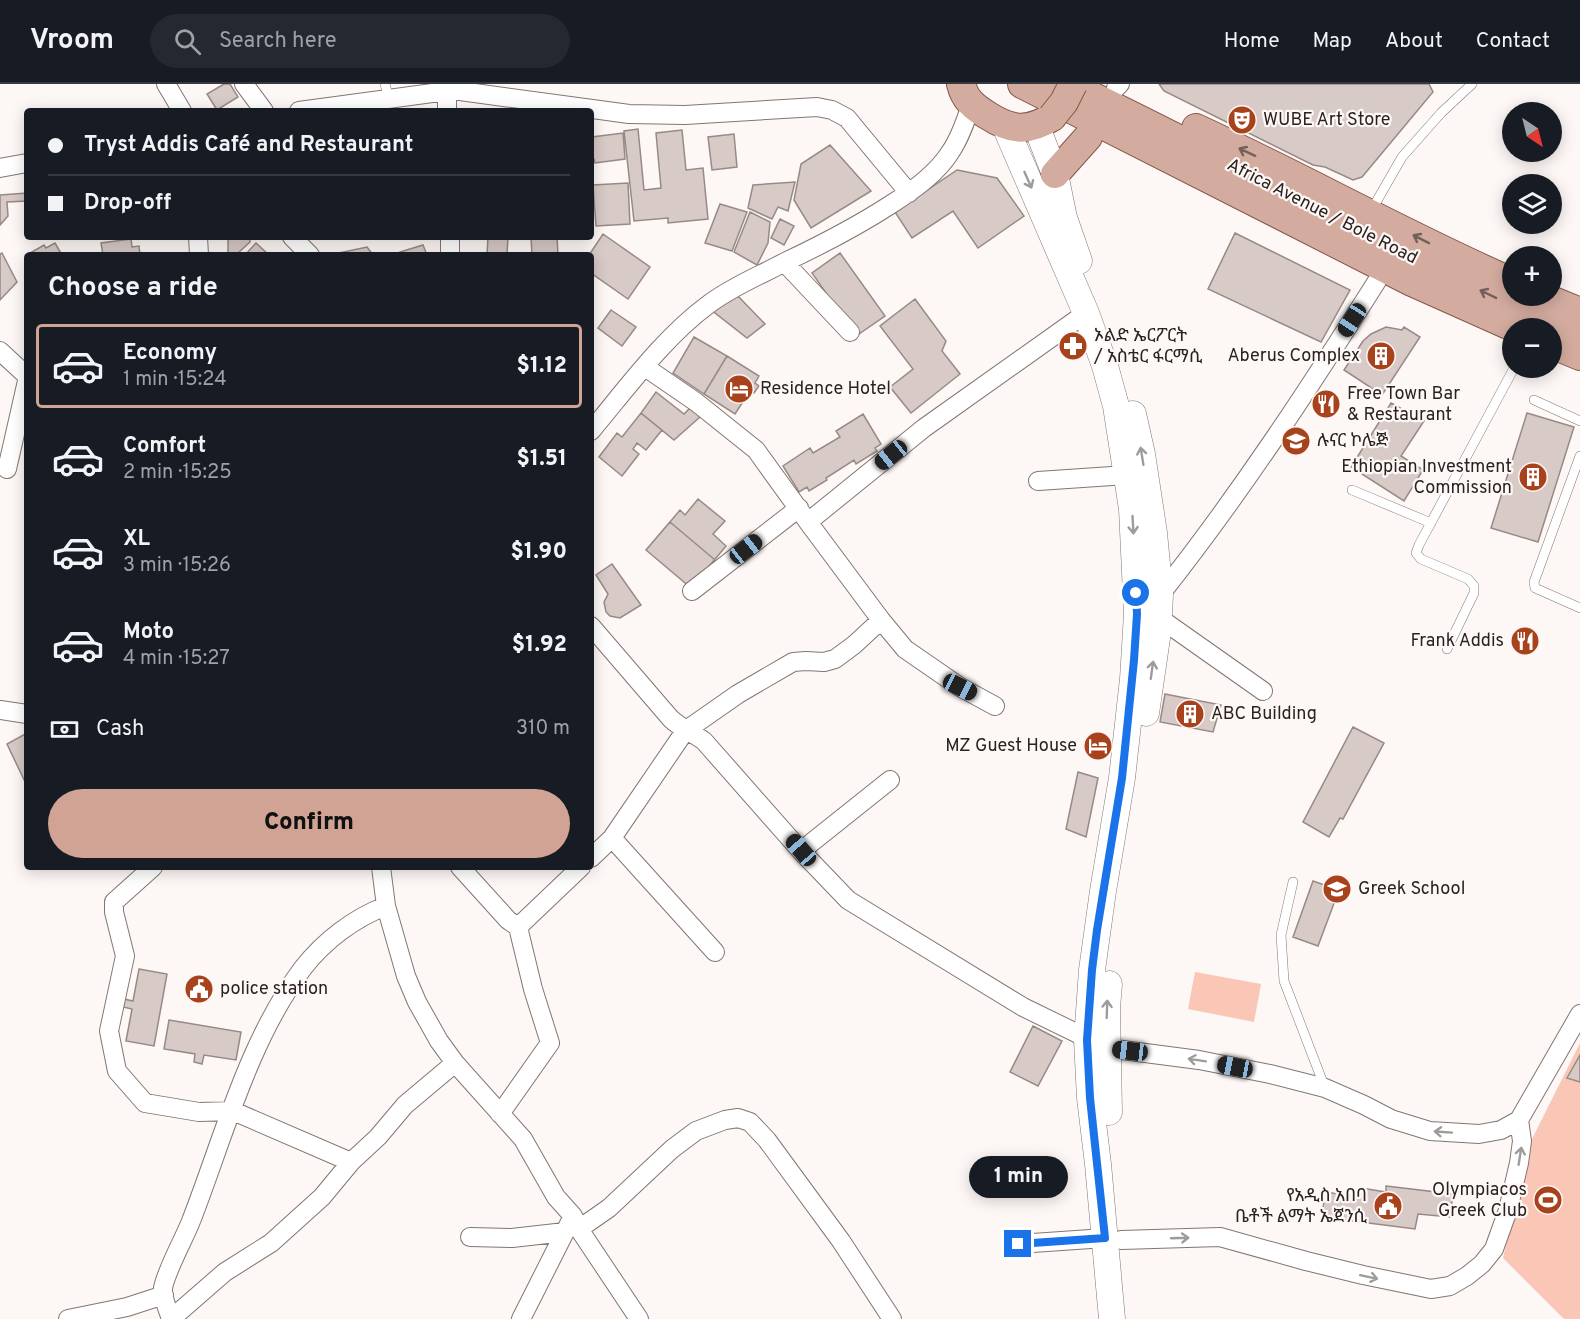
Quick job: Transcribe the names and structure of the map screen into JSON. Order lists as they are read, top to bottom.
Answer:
{
  "streets": {
    "main road": ["Africa Avenue / Bole Road"]
  },
  "places": {
    "theatre": ["WUBE Art Store"],
    "pharmacy": ["ኦልድ ኤርፖርት / አስቴር ፋርማሲ"],
    "building": ["Aberus Complex", "Ethiopian Investment Commission", "ABC Building"],
    "hotel": ["Residence Hotel", "MZ Guest House"],
    "restaurant": ["Free Town Bar & Restaurant", "Frank Addis"],
    "school or university": ["ሉናር ኮሌጅ", "Greek School"],
    "public building": ["police station", "የአዲስ አበባ ቤቶች ልማት ኤጀንሲ"],
    "sports": ["Olympiacos Greek Club"]
  },
  "north": "bottom right",
  "page": {
    "header": "Vroom",
    "search": "Search here",
    "nav": [
      "Home",
      "Map",
      "About",
      "Contact"
    ],
    "map_buttons": ["+", "−"],
    "banner": ["Tryst Addis Café and Restaurant", "Drop-off"],
    "heading": "Choose a ride",
    "list": [
      {
        "name": "Economy",
        "note": "1 min · 15:24",
        "value": "$1.12"
      },
      {
        "name": "Comfort",
        "note": "2 min · 15:25",
        "value": "$1.51"
      },
      {
        "name": "XL",
        "note": "3 min · 15:26",
        "value": "$1.90"
      },
      {
        "name": "Moto",
        "note": "4 min · 15:27",
        "value": "$1.92"
      }
    ],
    "pay": ["Cash", "310 m"],
    "buttons": "Confirm",
    "bubble": "1 min"
  }
}
